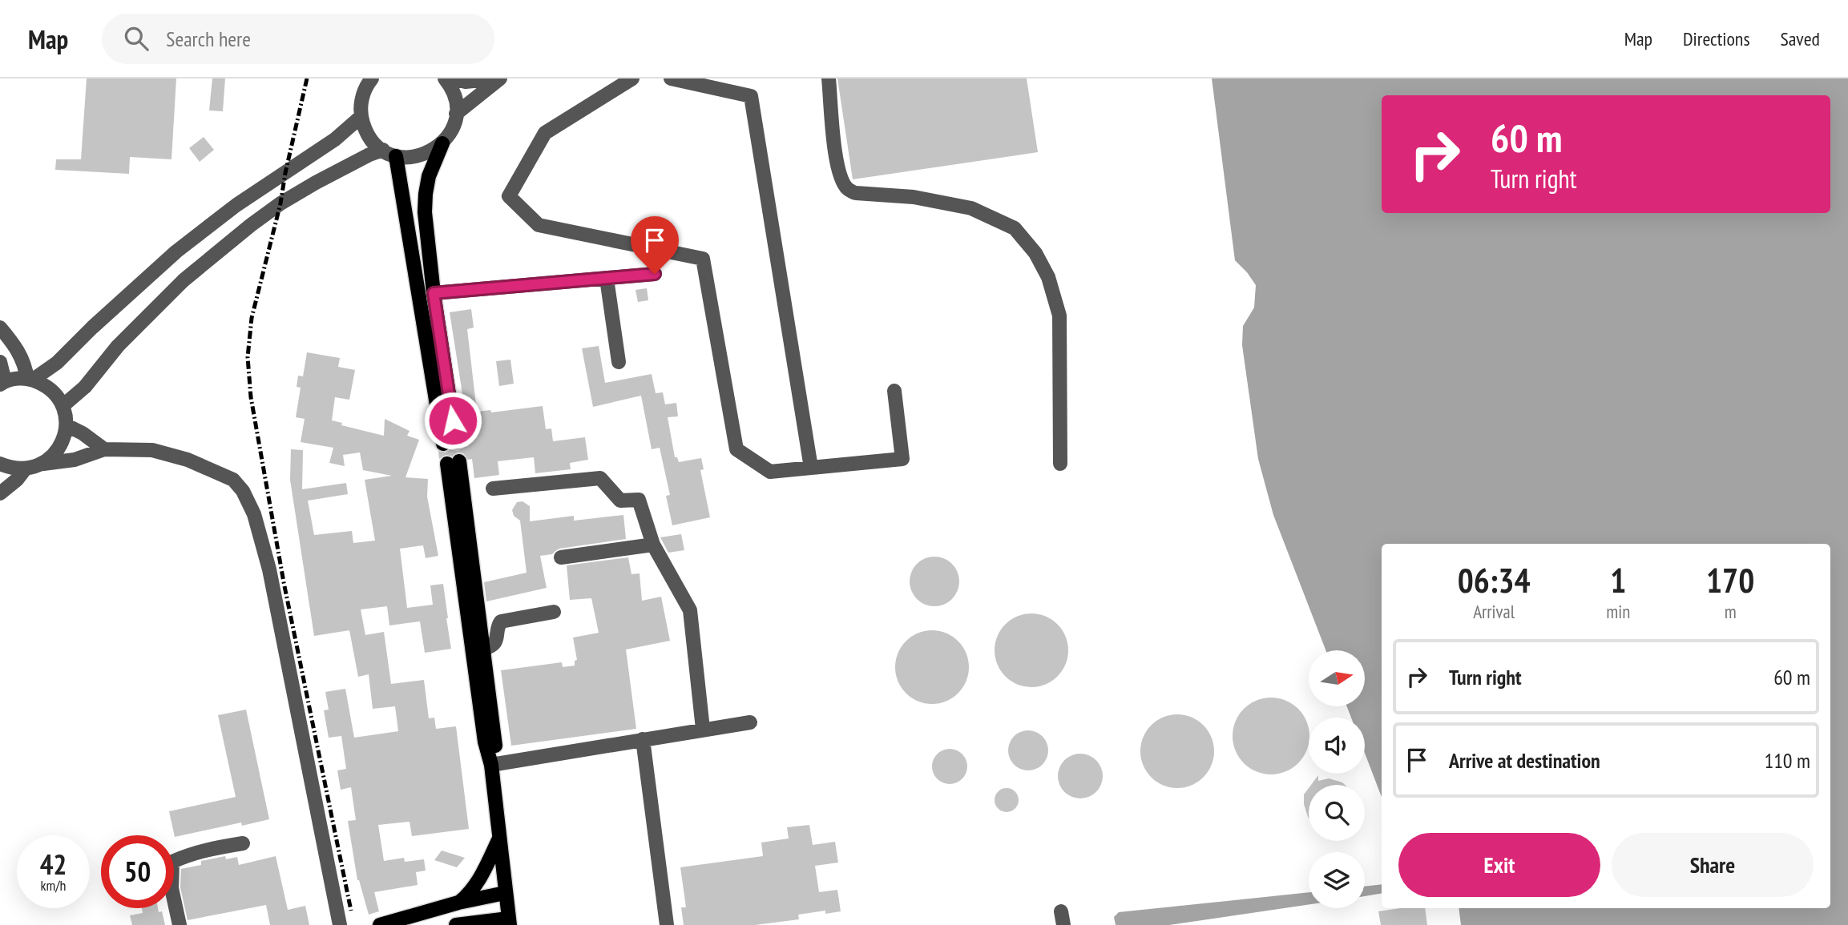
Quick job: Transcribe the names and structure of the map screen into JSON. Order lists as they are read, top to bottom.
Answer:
{
  "north": "right",
  "page": {
    "header": "Map",
    "search": "Search here",
    "nav": ["Map", "Directions", "Saved"],
    "turn": ["60 m", "Turn right"],
    "eta": [
      "06:34",
      "Arrival",
      "1",
      "min",
      "170",
      "m"
    ],
    "list": [
      {
        "name": "Turn right",
        "value": "60 m"
      },
      {
        "name": "Arrive at destination",
        "value": "110 m"
      }
    ],
    "buttons": ["Exit", "Share"],
    "speed": "42 km/h",
    "limit": "50"
  }
}
